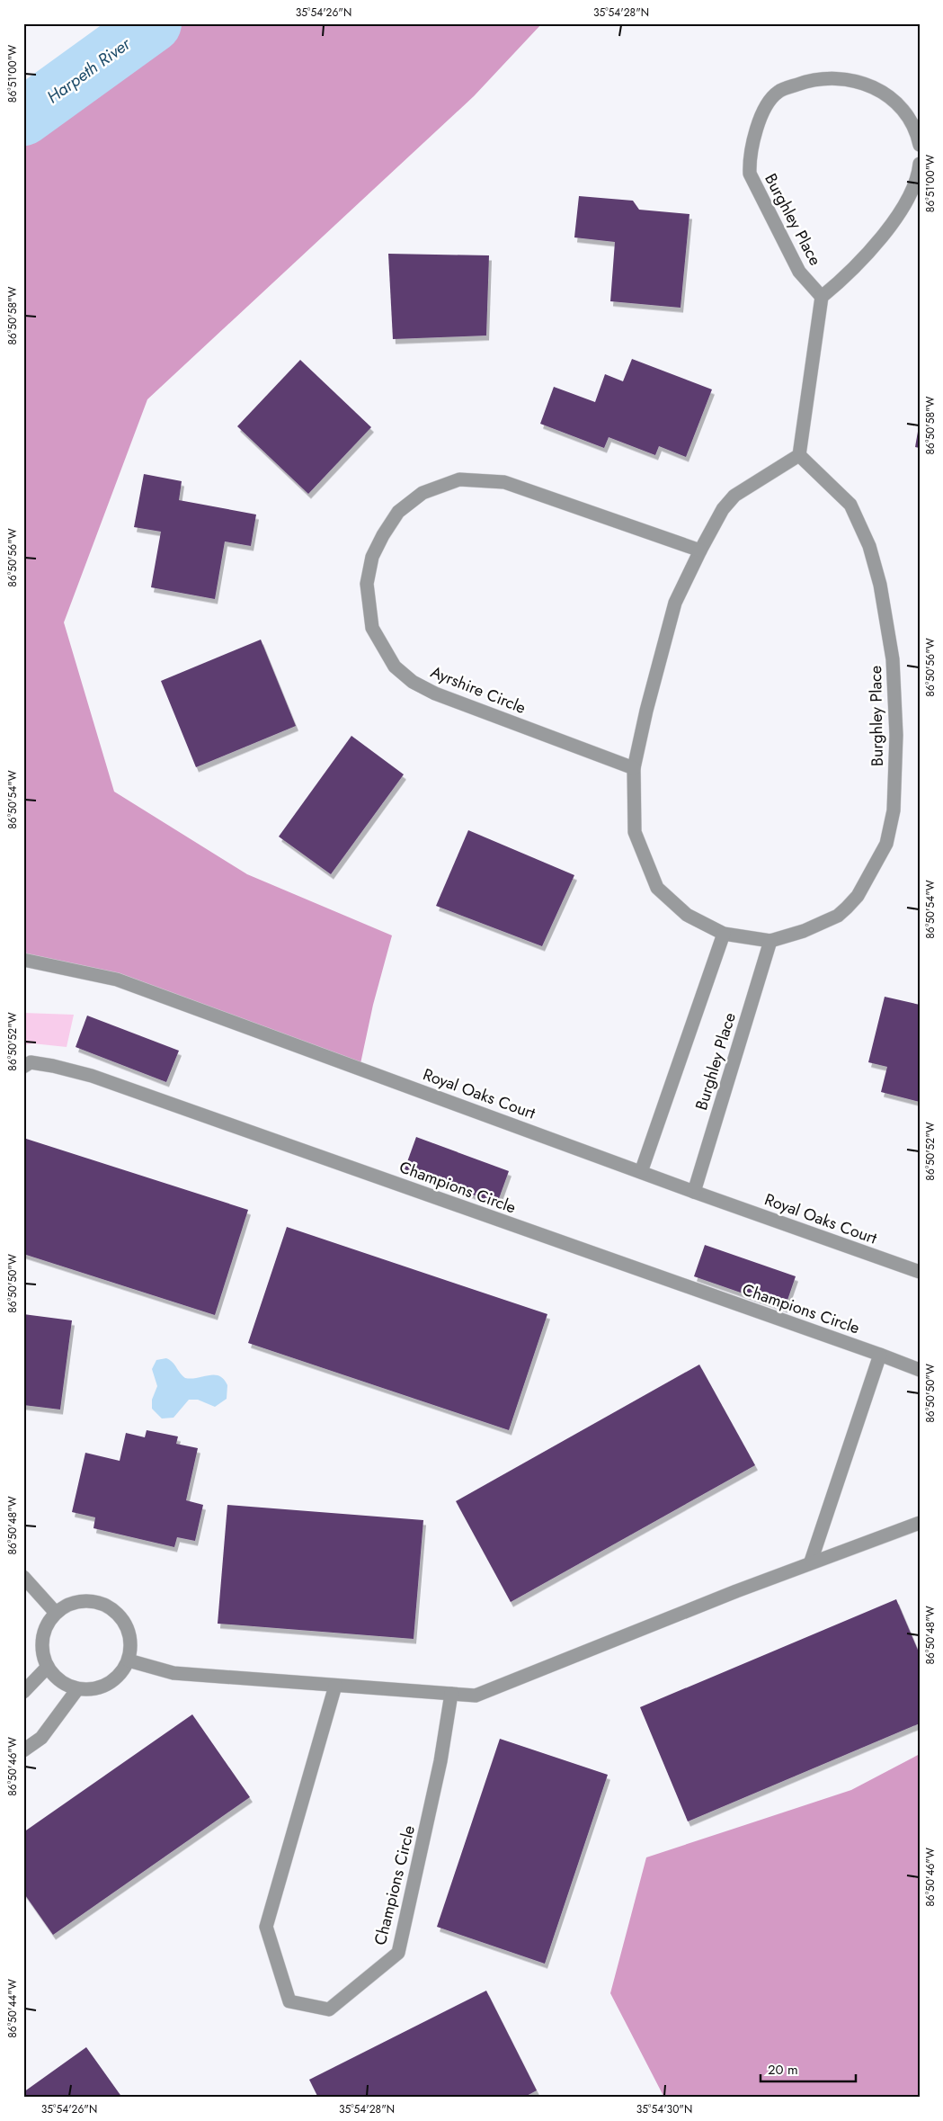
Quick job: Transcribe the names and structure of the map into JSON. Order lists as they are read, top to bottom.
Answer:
{
  "streets": {
    "street": [
      "Burghley Place",
      "Ayrshire Circle",
      "Royal Oaks Court",
      "Champions Circle"
    ]
  },
  "crossings": [
    ["Burghley Place", "Ayrshire Circle"],
    ["Burghley Place", "Royal Oaks Court"]
  ],
  "water": ["Harpeth River"],
  "scale_bar": "20 m",
  "coordinates": [
    "35°54'26\"N",
    "35°54'28\"N",
    "86°51'00\"W",
    "86°50'58\"W",
    "86°50'56\"W",
    "86°50'54\"W",
    "86°50'52\"W",
    "86°50'50\"W",
    "86°50'48\"W",
    "86°50'46\"W",
    "86°50'44\"W",
    "35°54'30\"N"
  ]
}
